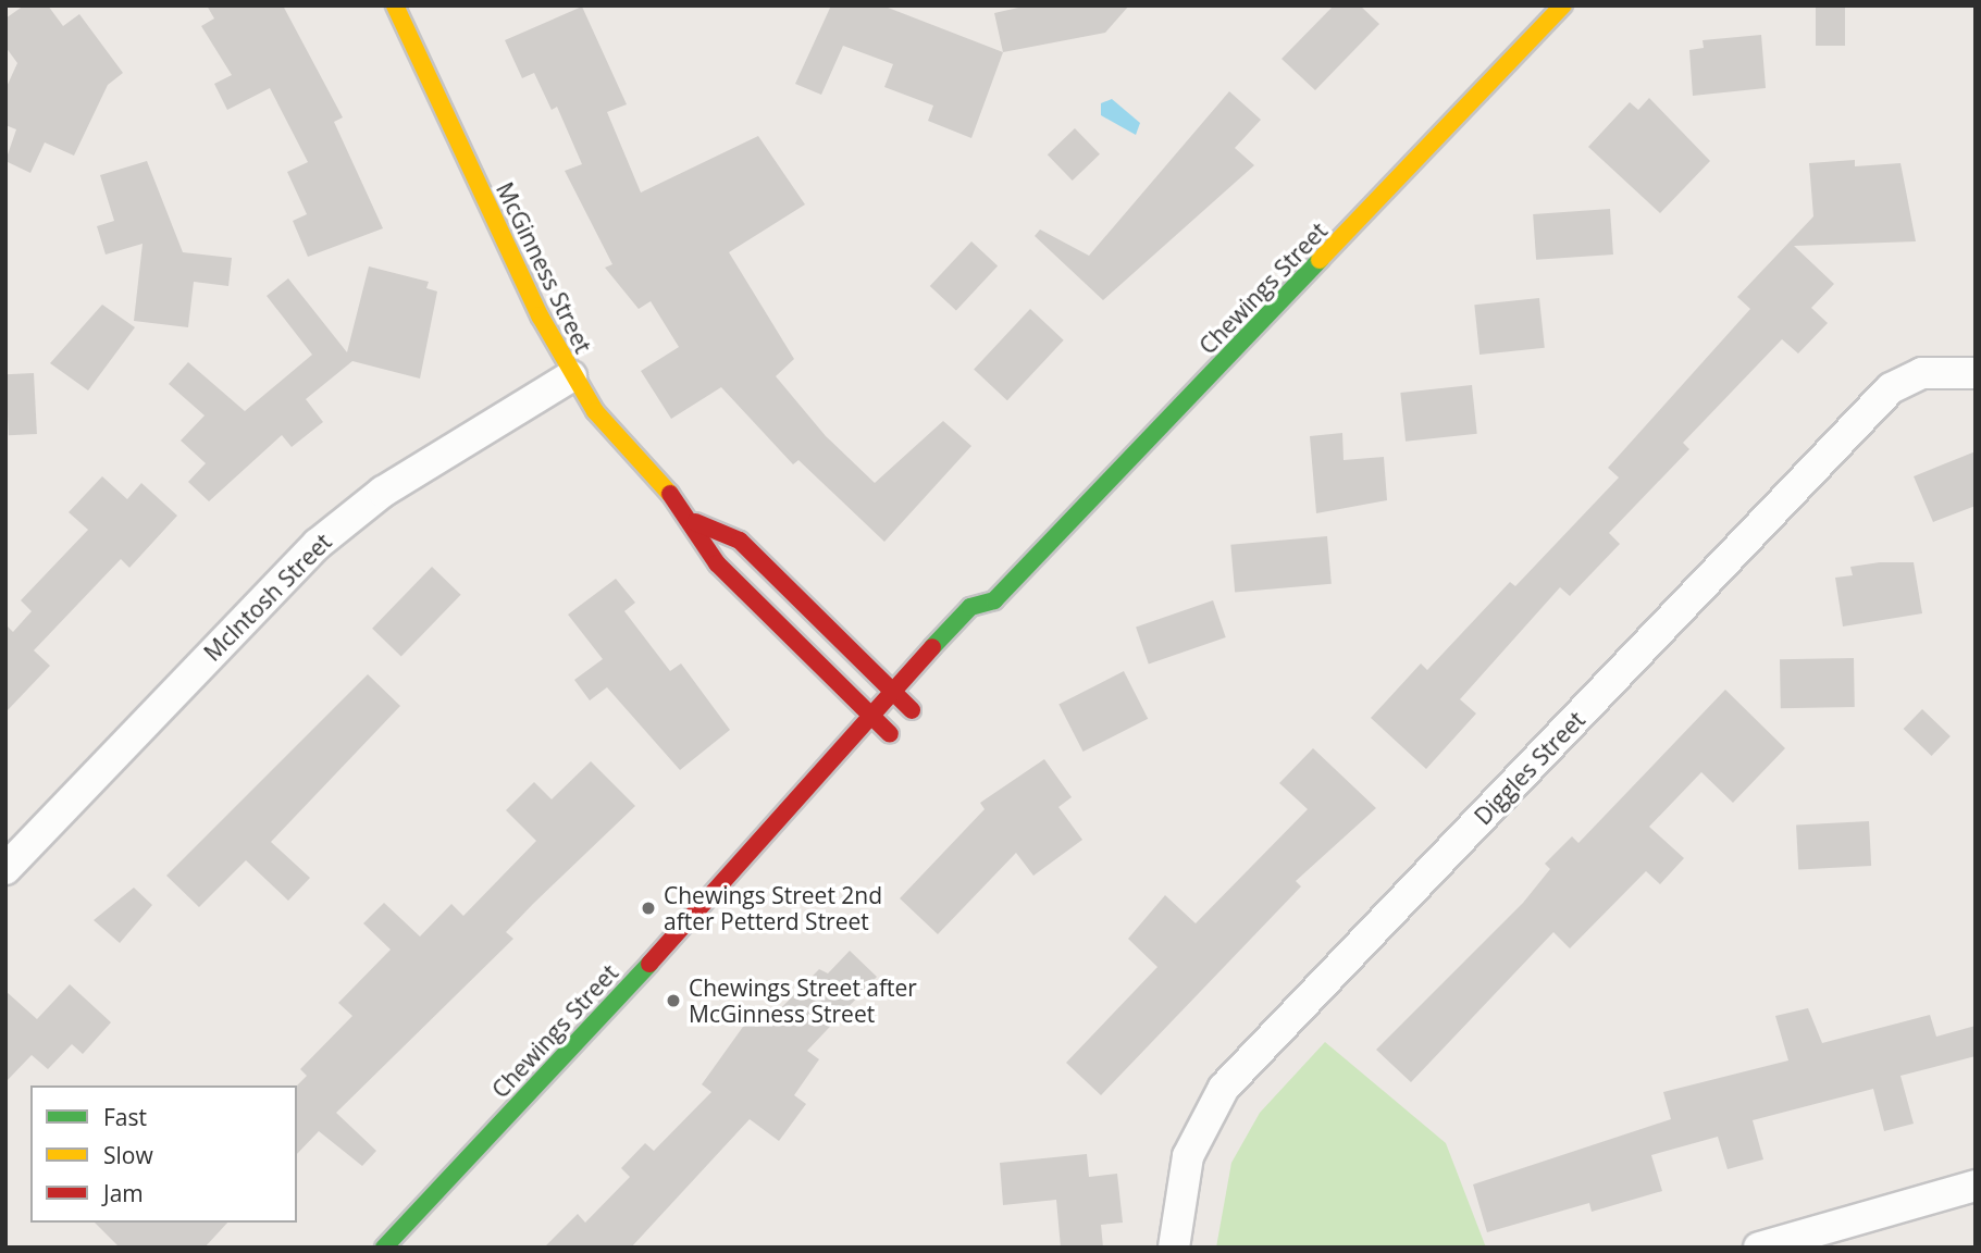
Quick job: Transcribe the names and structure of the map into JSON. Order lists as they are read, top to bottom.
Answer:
{
  "streets": {
    "street": [
      "McGinness Street",
      "Chewings Street",
      "McIntosh Street",
      "Diggles Street"
    ]
  },
  "crossings": [
    ["McGinness Street", "Chewings Street"],
    ["McGinness Street", "McIntosh Street"]
  ],
  "places": ["Chewings Street 2nd after Petterd Street", "Chewings Street after McGinness Street"],
  "legend": ["Fast", "Slow", "Jam"]
}
